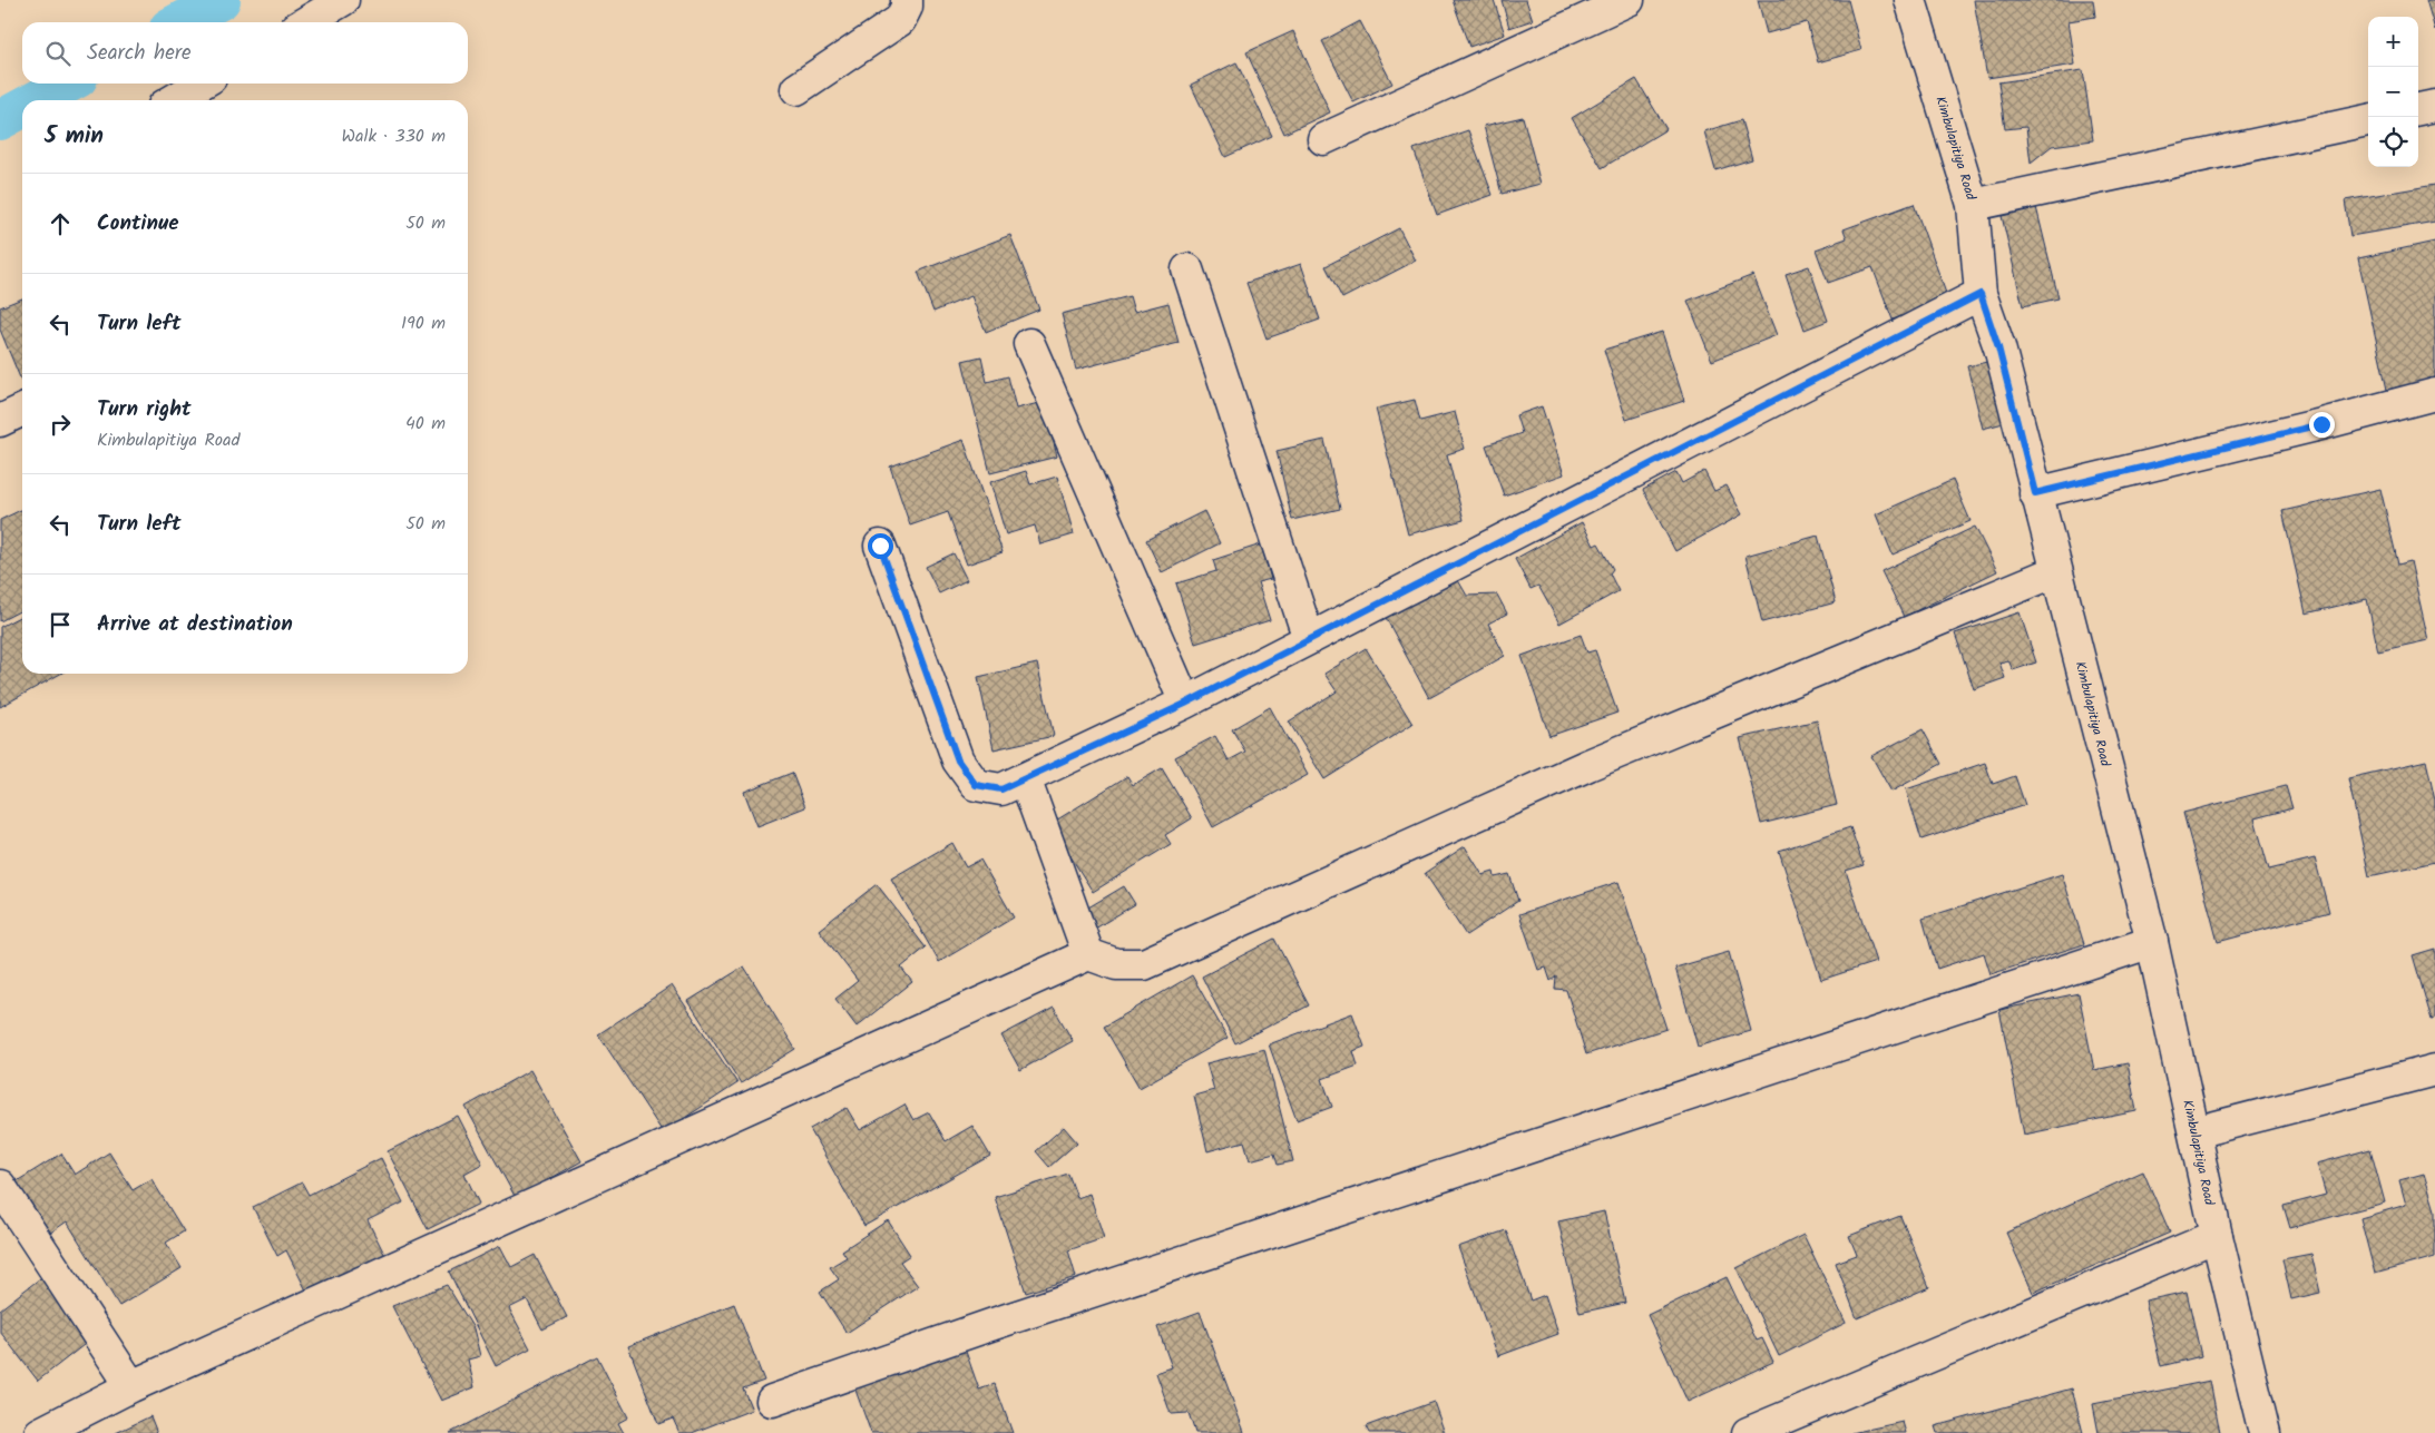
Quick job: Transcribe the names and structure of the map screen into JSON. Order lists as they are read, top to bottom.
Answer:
{
  "streets": {
    "street": ["Kimbulapitiya Road"]
  },
  "page": {
    "map_buttons": ["+", "−"],
    "search": "Search here",
    "heading": ["5 min", "Walk · 330 m"],
    "list": [
      ["Continue", "50 m"],
      ["Turn left", "190 m"],
      ["Turn right", "Kimbulapitiya Road", "40 m"],
      ["Turn left", "50 m"],
      "Arrive at destination"
    ]
  }
}
